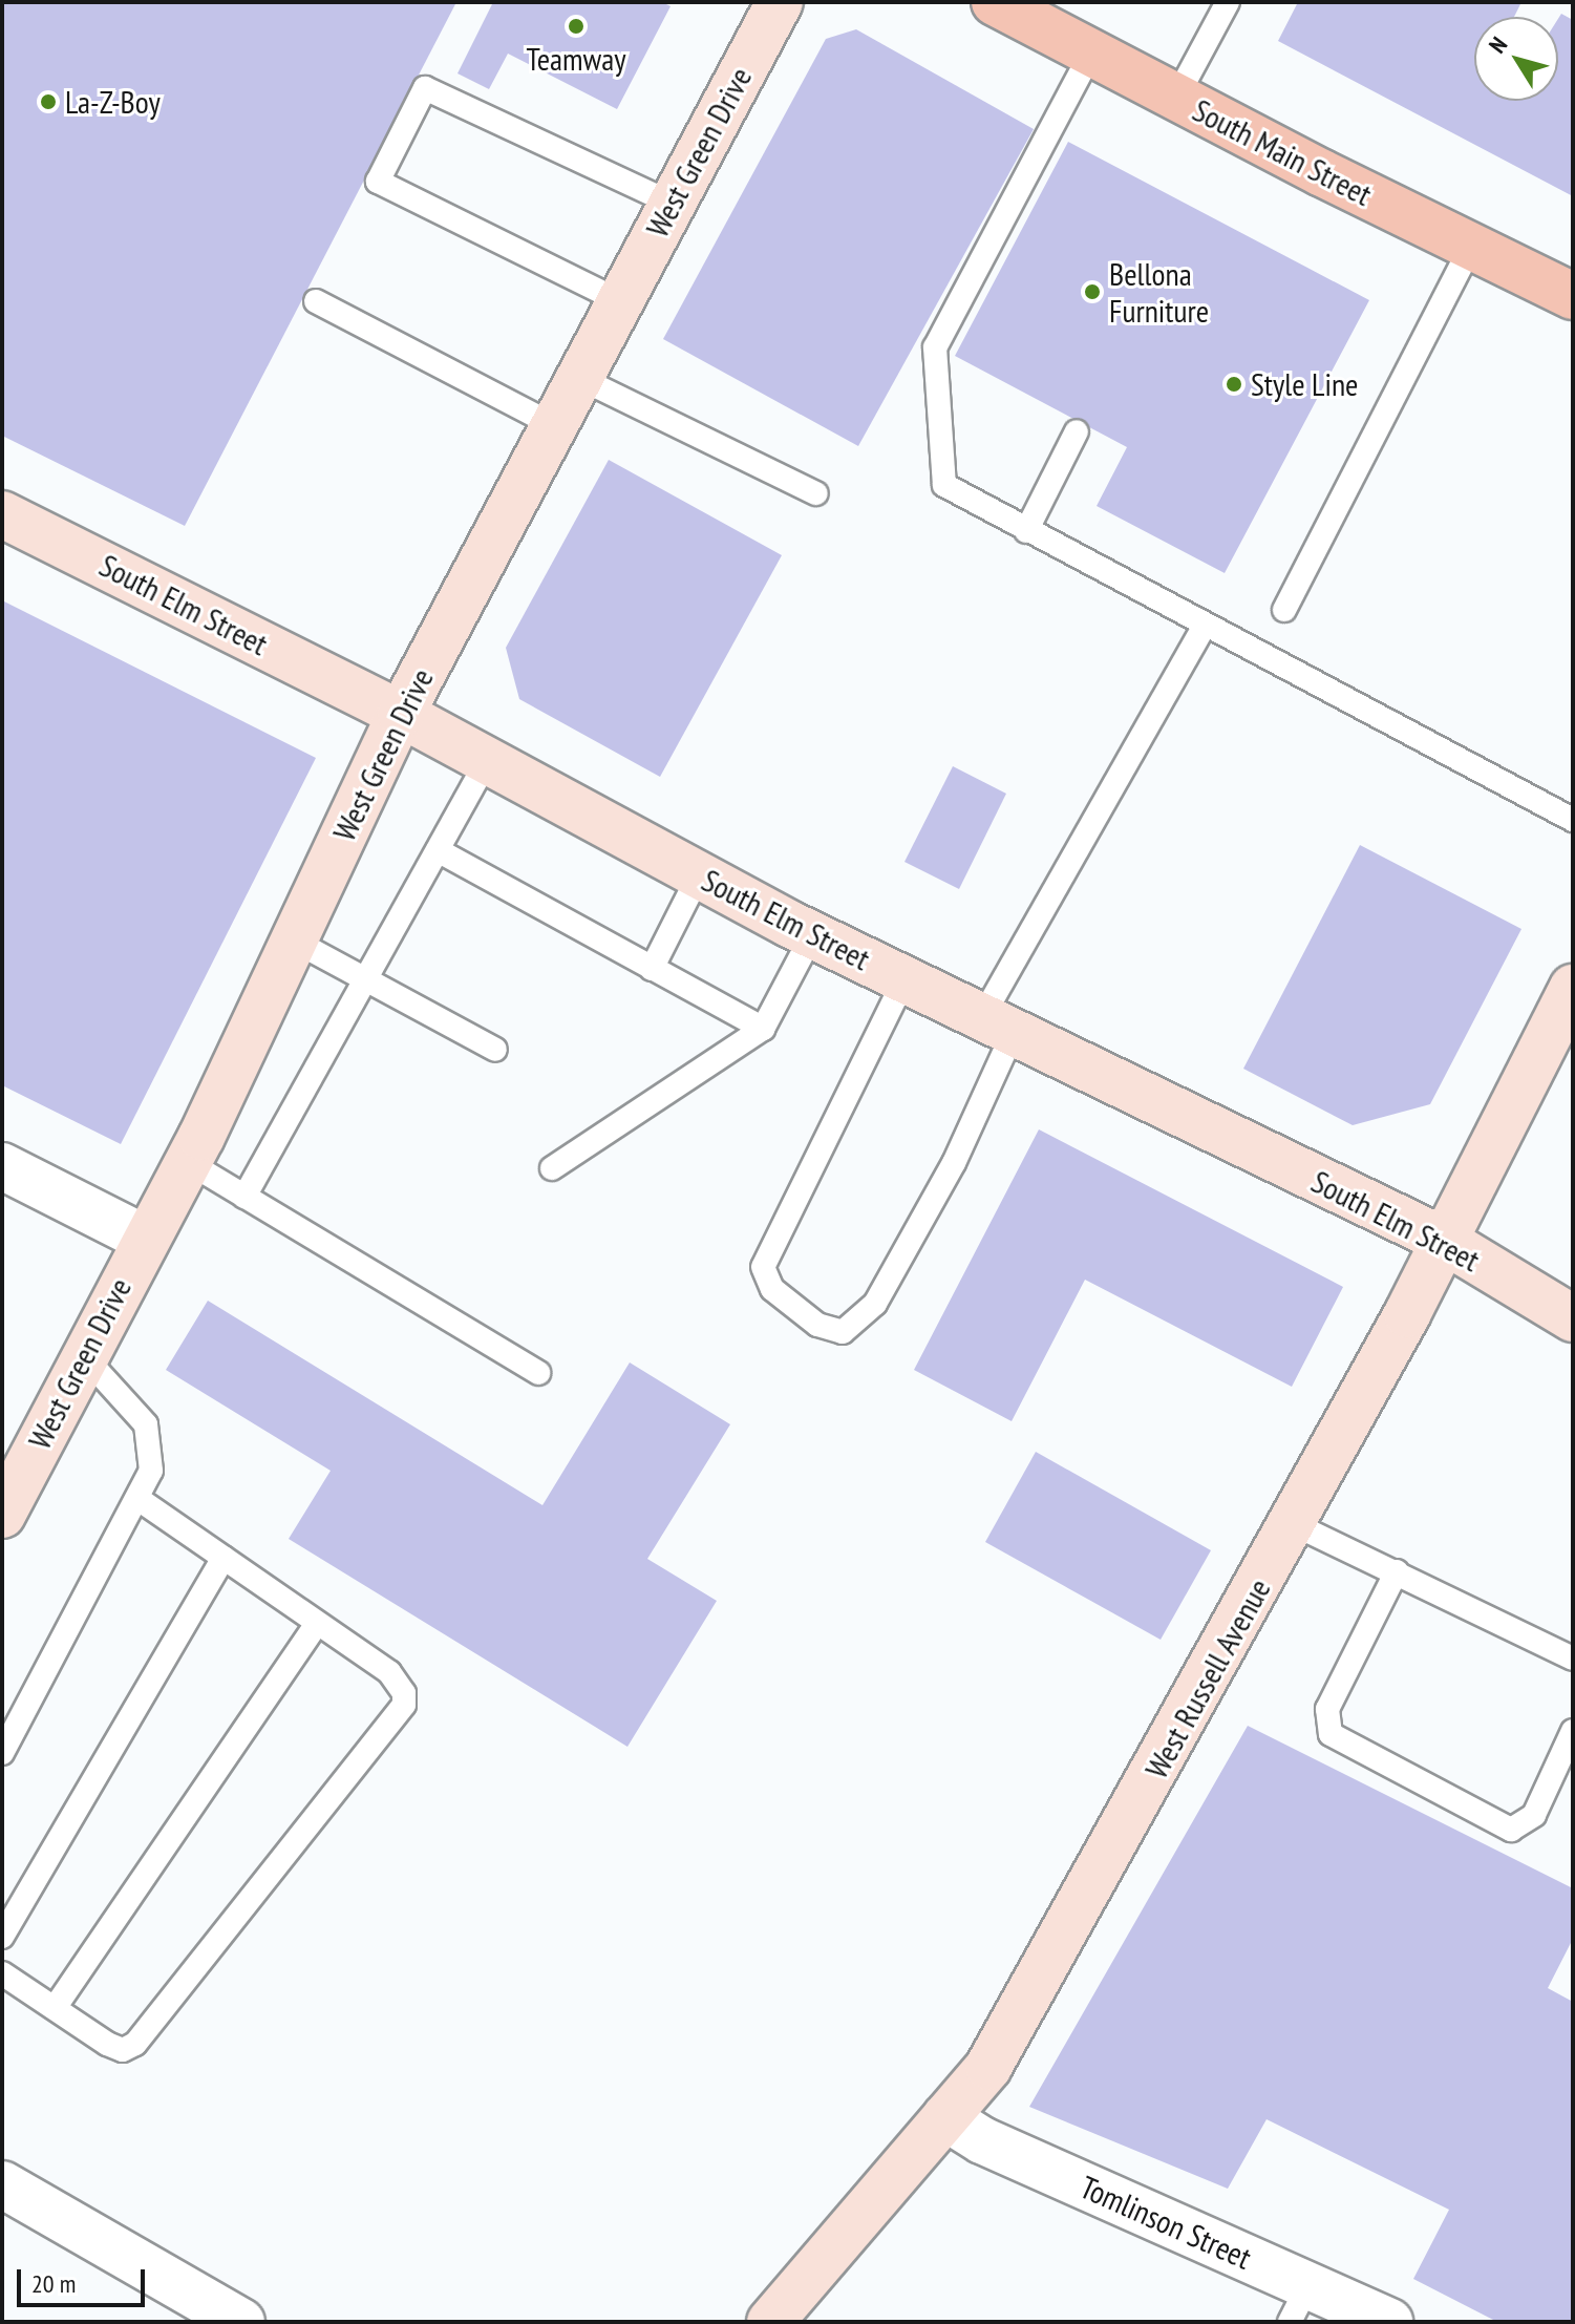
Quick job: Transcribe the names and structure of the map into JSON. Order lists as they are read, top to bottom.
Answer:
{
  "streets": {
    "main road": [
      "West Green Drive",
      "South Main Street",
      "South Elm Street",
      "West Russell Avenue"
    ],
    "street": ["Tomlinson Street"]
  },
  "crossings": [
    ["West Green Drive", "South Elm Street"],
    ["South Elm Street", "West Russell Avenue"],
    ["West Russell Avenue", "Tomlinson Street"]
  ],
  "places": [
    "Teamway",
    "La-Z-Boy",
    "Bellona Furniture",
    "Style Line"
  ],
  "scale_bar": "20 m",
  "north": "top left"
}
